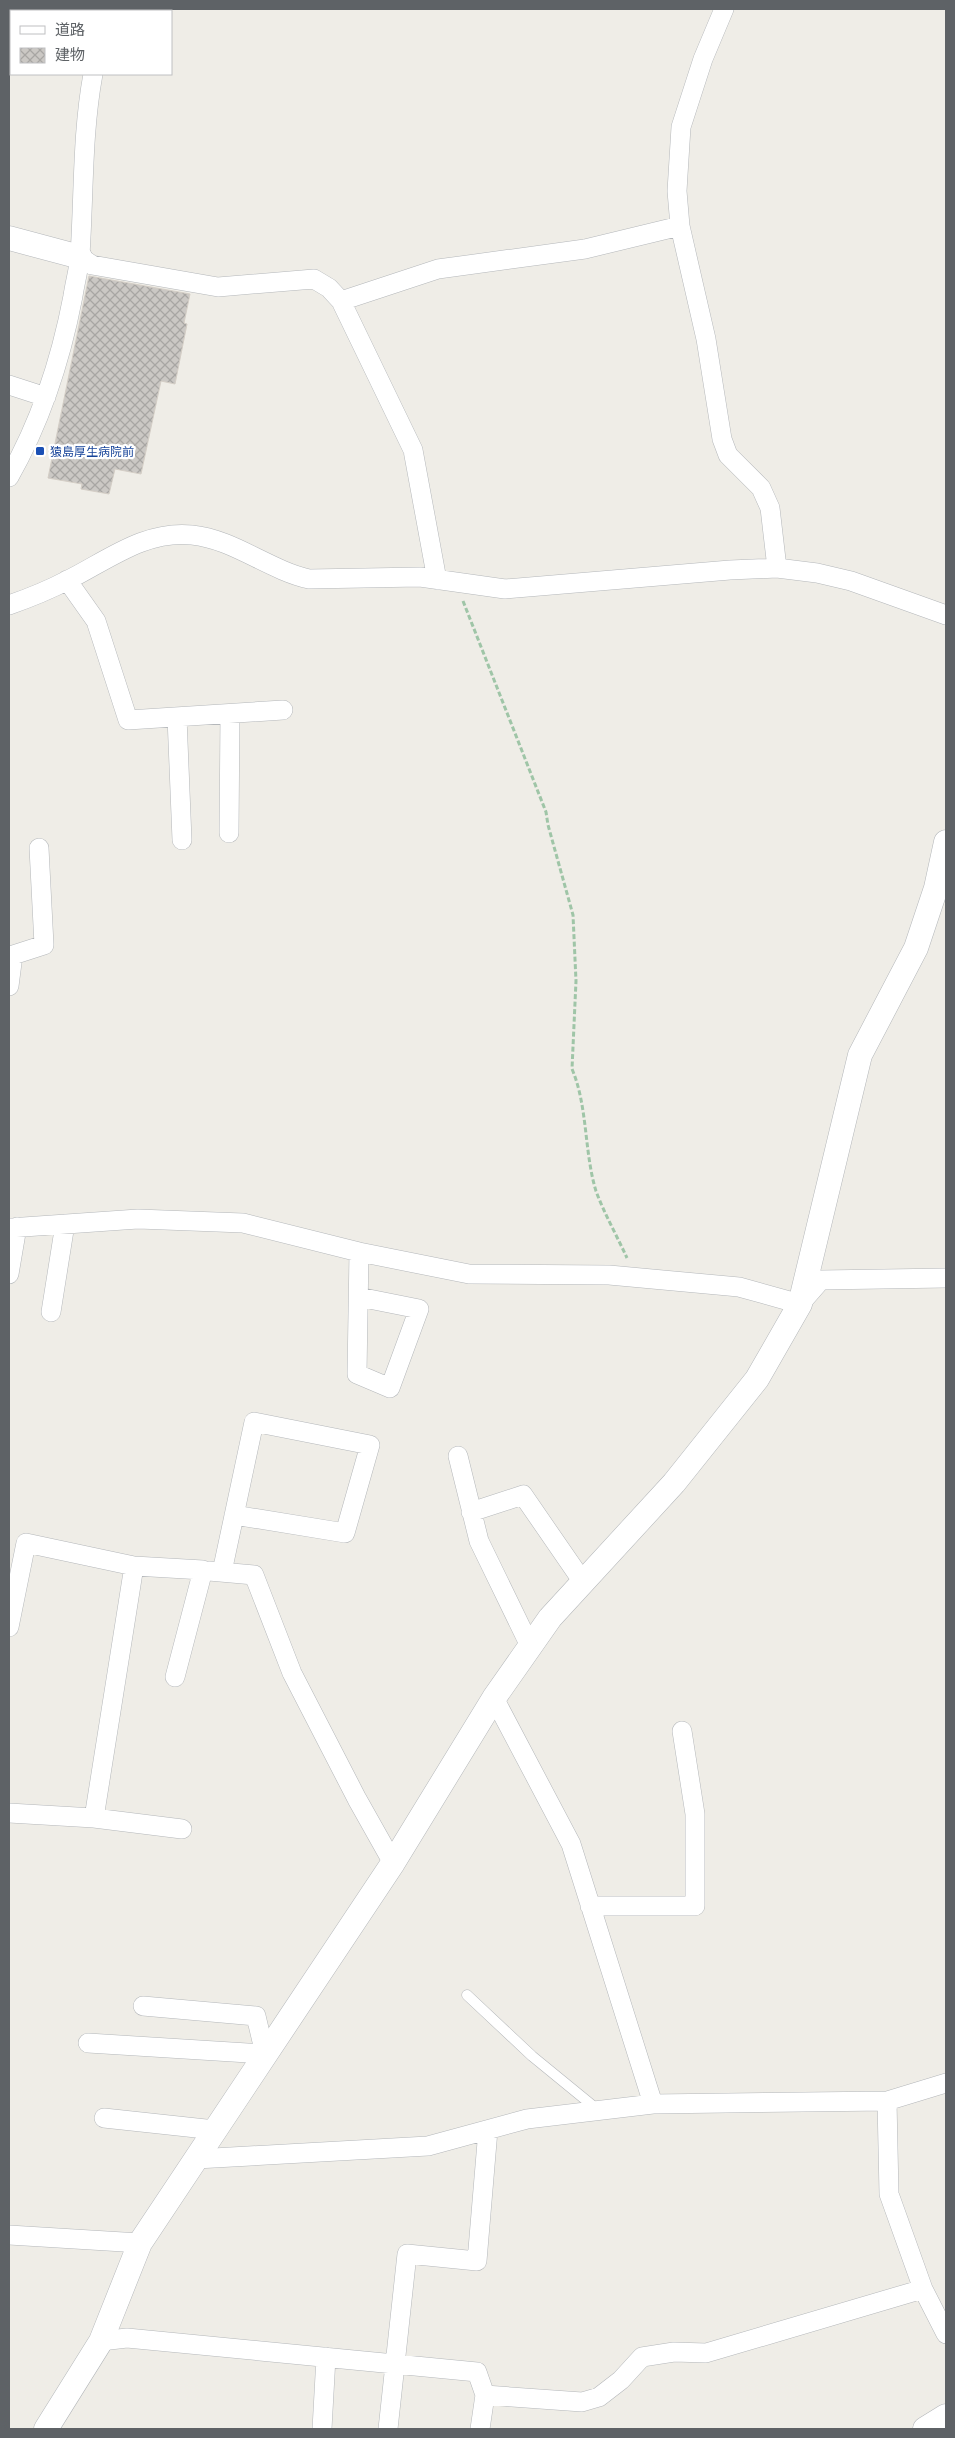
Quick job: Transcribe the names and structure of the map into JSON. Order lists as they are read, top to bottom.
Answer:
{
  "places": {
    "transit": ["猿島厚生病院前"]
  },
  "legend": ["道路", "建物"]
}
